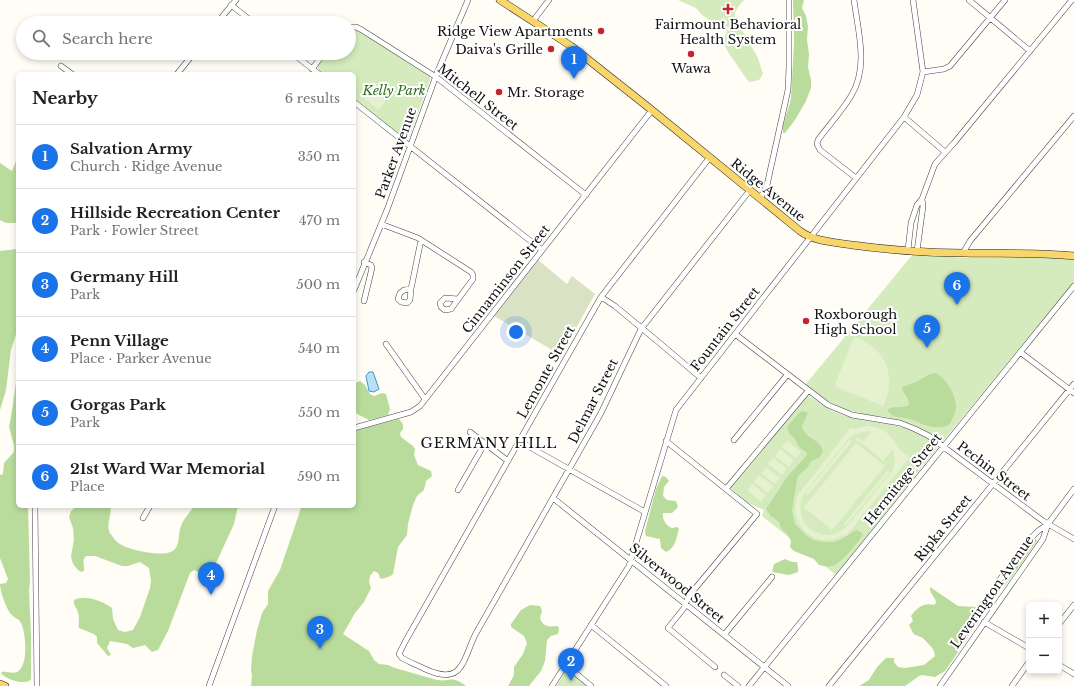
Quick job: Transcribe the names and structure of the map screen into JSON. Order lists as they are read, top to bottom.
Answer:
{
  "streets": {
    "main road": ["Ridge Avenue"],
    "street": [
      "Mitchell Street",
      "Parker Avenue",
      "Cinnaminson Street",
      "Fountain Street",
      "Lemonte Street",
      "Delmar Street",
      "Pechin Street",
      "Hermitage Street",
      "Ripka Street",
      "Silverwood Street",
      "Leverington Avenue"
    ]
  },
  "crossings": [
    ["Mitchell Street", "Parker Avenue"],
    ["Mitchell Street", "Cinnaminson Street"],
    ["Ridge Avenue", "Cinnaminson Street"],
    ["Ridge Avenue", "Fountain Street"],
    ["Ridge Avenue", "Lemonte Street"],
    ["Ridge Avenue", "Delmar Street"],
    ["Fountain Street", "Pechin Street"],
    ["Fountain Street", "Silverwood Street"],
    ["Lemonte Street", "Delmar Street"],
    ["Delmar Street", "Silverwood Street"],
    ["Pechin Street", "Hermitage Street"],
    ["Pechin Street", "Ripka Street"],
    ["Pechin Street", "Leverington Avenue"],
    ["Hermitage Street", "Silverwood Street"]
  ],
  "districts": ["GERMANY HILL"],
  "parks": ["Kelly Park"],
  "places": {
    "health": ["Fairmount Behavioral Health System"],
    "other": [
      "Ridge View Apartments",
      "Daiva's Grille",
      "Wawa",
      "Mr. Storage",
      "Roxborough High School"
    ]
  },
  "page": {
    "search": "Search here",
    "pins": [
      "1",
      "6",
      "5",
      "4",
      "3",
      "2"
    ],
    "heading": ["Nearby", "6 results"],
    "list": [
      {
        "mark": "1",
        "name": "Salvation Army",
        "note": "Church · Ridge Avenue",
        "value": "350 m"
      },
      {
        "mark": "2",
        "name": "Hillside Recreation Center",
        "note": "Park · Fowler Street",
        "value": "470 m"
      },
      {
        "mark": "3",
        "name": "Germany Hill",
        "note": "Park",
        "value": "500 m"
      },
      {
        "mark": "4",
        "name": "Penn Village",
        "note": "Place · Parker Avenue",
        "value": "540 m"
      },
      {
        "mark": "5",
        "name": "Gorgas Park",
        "note": "Park",
        "value": "550 m"
      },
      {
        "mark": "6",
        "name": "21st Ward War Memorial",
        "note": "Place",
        "value": "590 m"
      }
    ],
    "map_buttons": ["+", "−"]
  }
}
